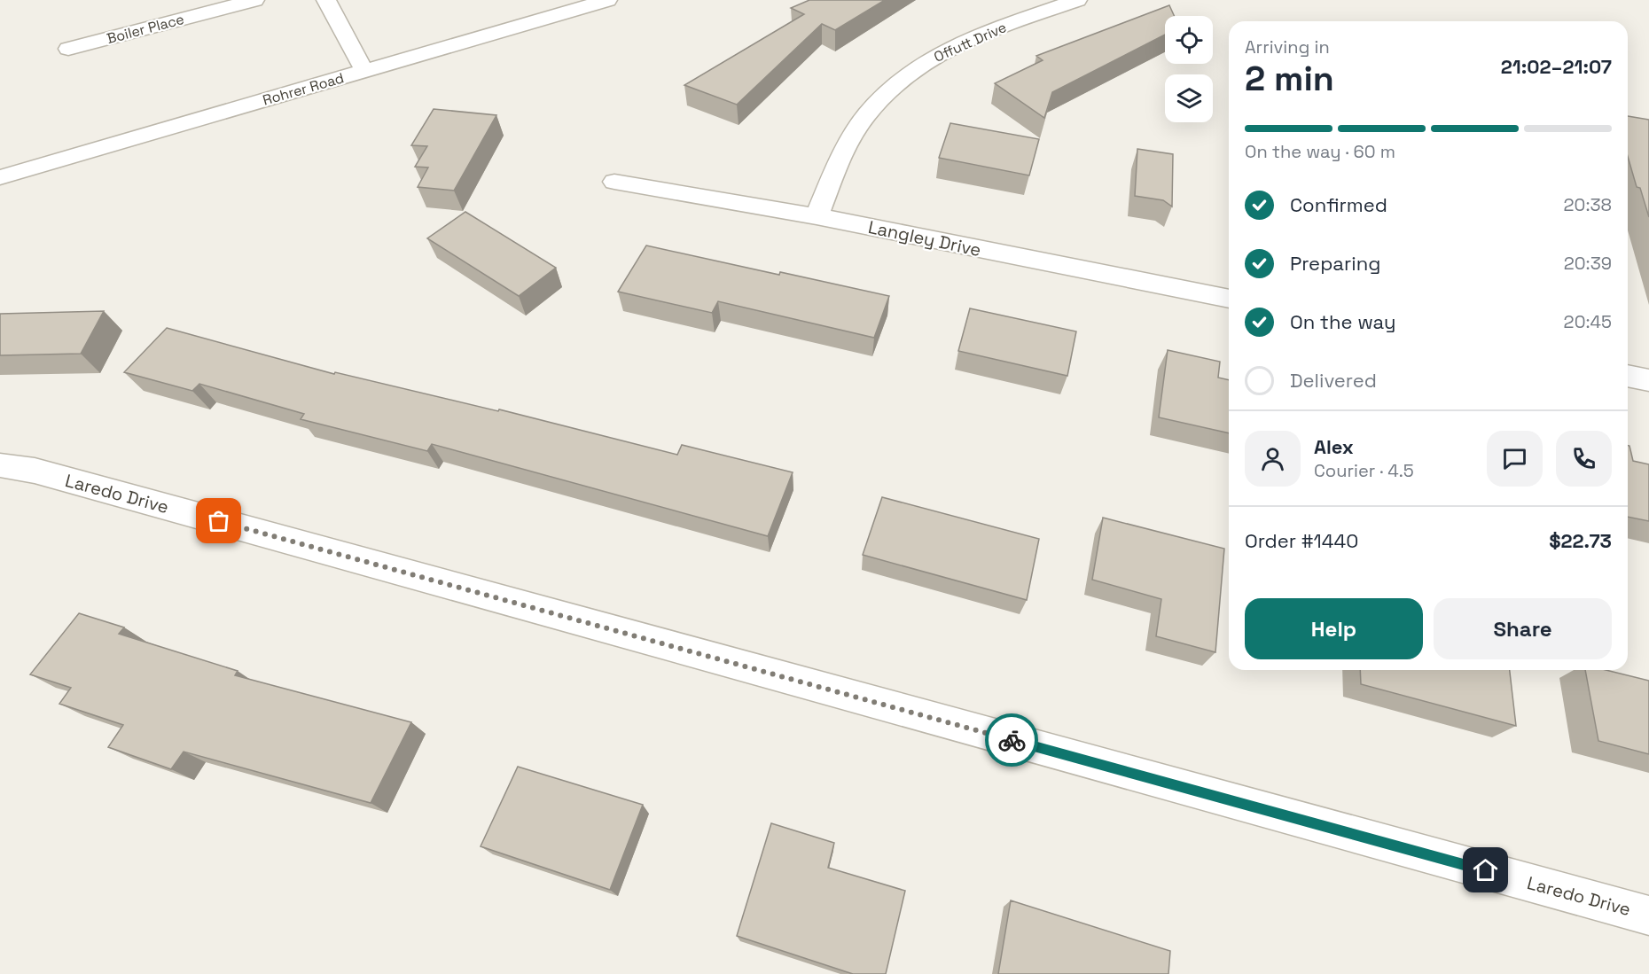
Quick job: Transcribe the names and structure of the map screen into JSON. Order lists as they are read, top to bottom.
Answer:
{
  "streets": {
    "street": [
      "Boiler Place",
      "Offutt Drive",
      "Rohrer Road",
      "Langley Drive",
      "Laredo Drive"
    ]
  },
  "crossings": [
    ["Offutt Drive", "Langley Drive"]
  ],
  "page": {
    "heading": ["2 min", "Arriving in", "21:02–21:07"],
    "panel": [
      "Alex",
      "Courier · 4.5",
      "Order #1440",
      "$22.73"
    ],
    "bar": "On the way · 60 m",
    "list": [
      ["Confirmed", "20:38"],
      ["Preparing", "20:39"],
      ["On the way", "20:45"],
      "Delivered"
    ],
    "buttons": ["Help", "Share"]
  }
}
